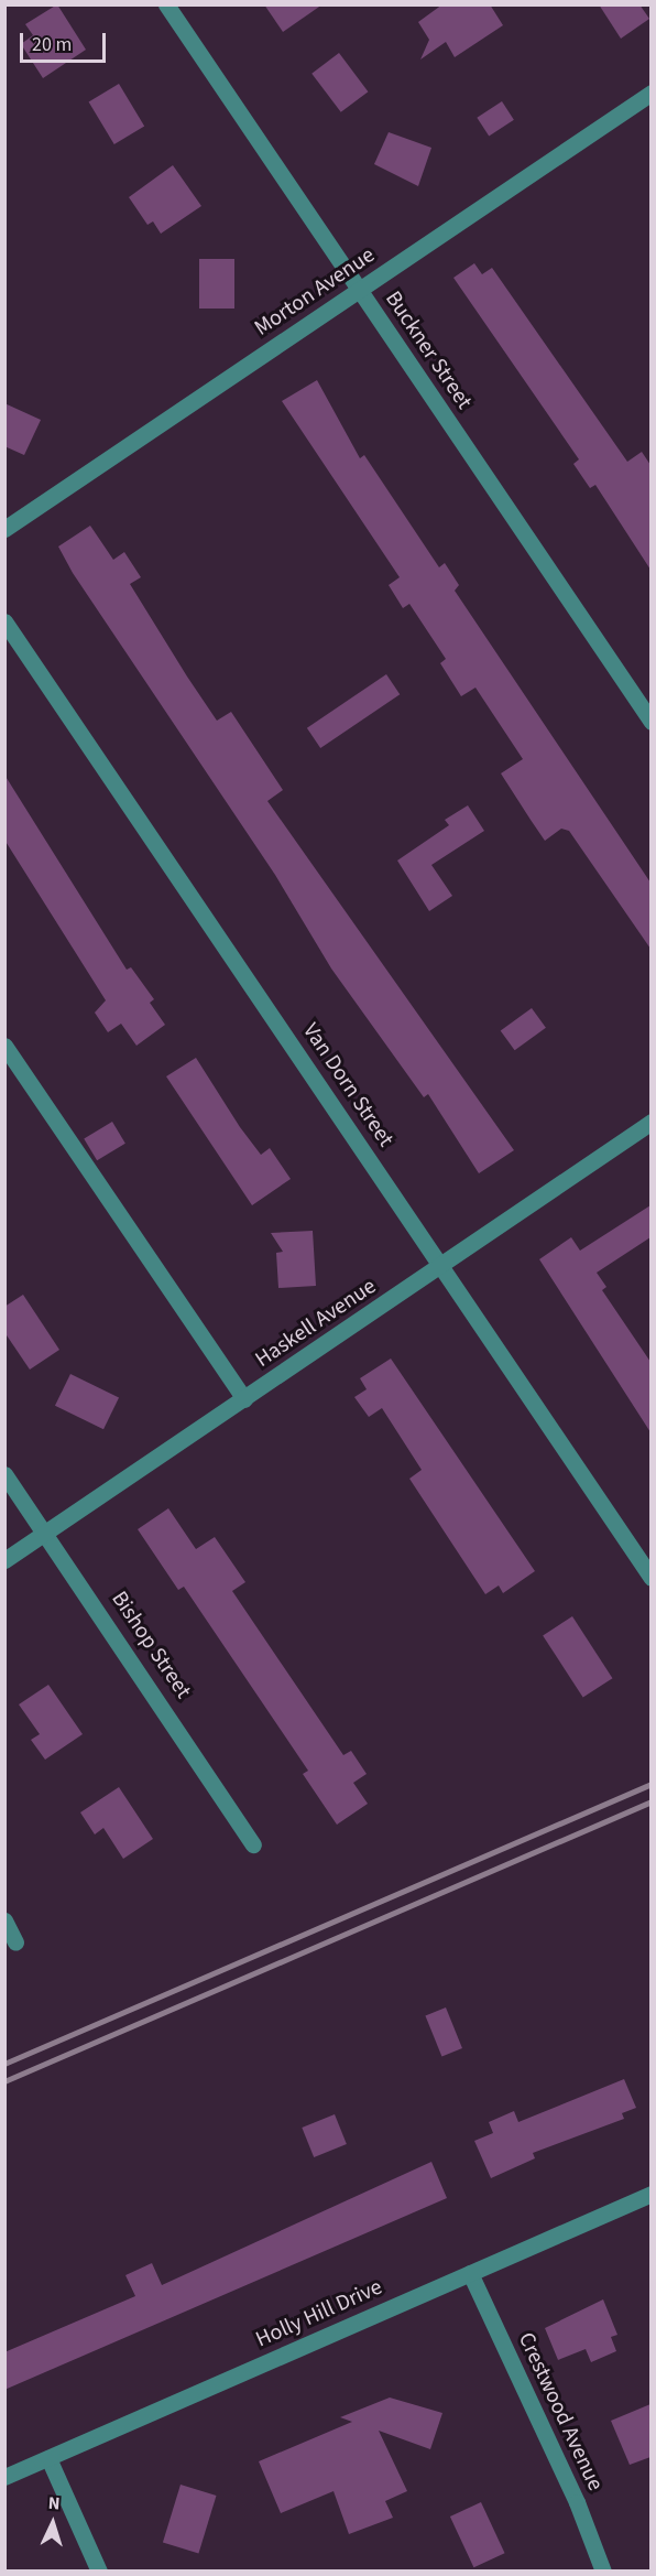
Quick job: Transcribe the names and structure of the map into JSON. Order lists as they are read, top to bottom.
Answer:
{
  "streets": {
    "street": [
      "Morton Avenue",
      "Buckner Street",
      "Van Dorn Street",
      "Haskell Avenue",
      "Bishop Street",
      "Holly Hill Drive",
      "Crestwood Avenue"
    ]
  },
  "crossings": [
    ["Morton Avenue", "Buckner Street"],
    ["Van Dorn Street", "Haskell Avenue"],
    ["Haskell Avenue", "Bishop Street"],
    ["Holly Hill Drive", "Crestwood Avenue"]
  ],
  "scale_bar": "20 m",
  "north": "top"
}
